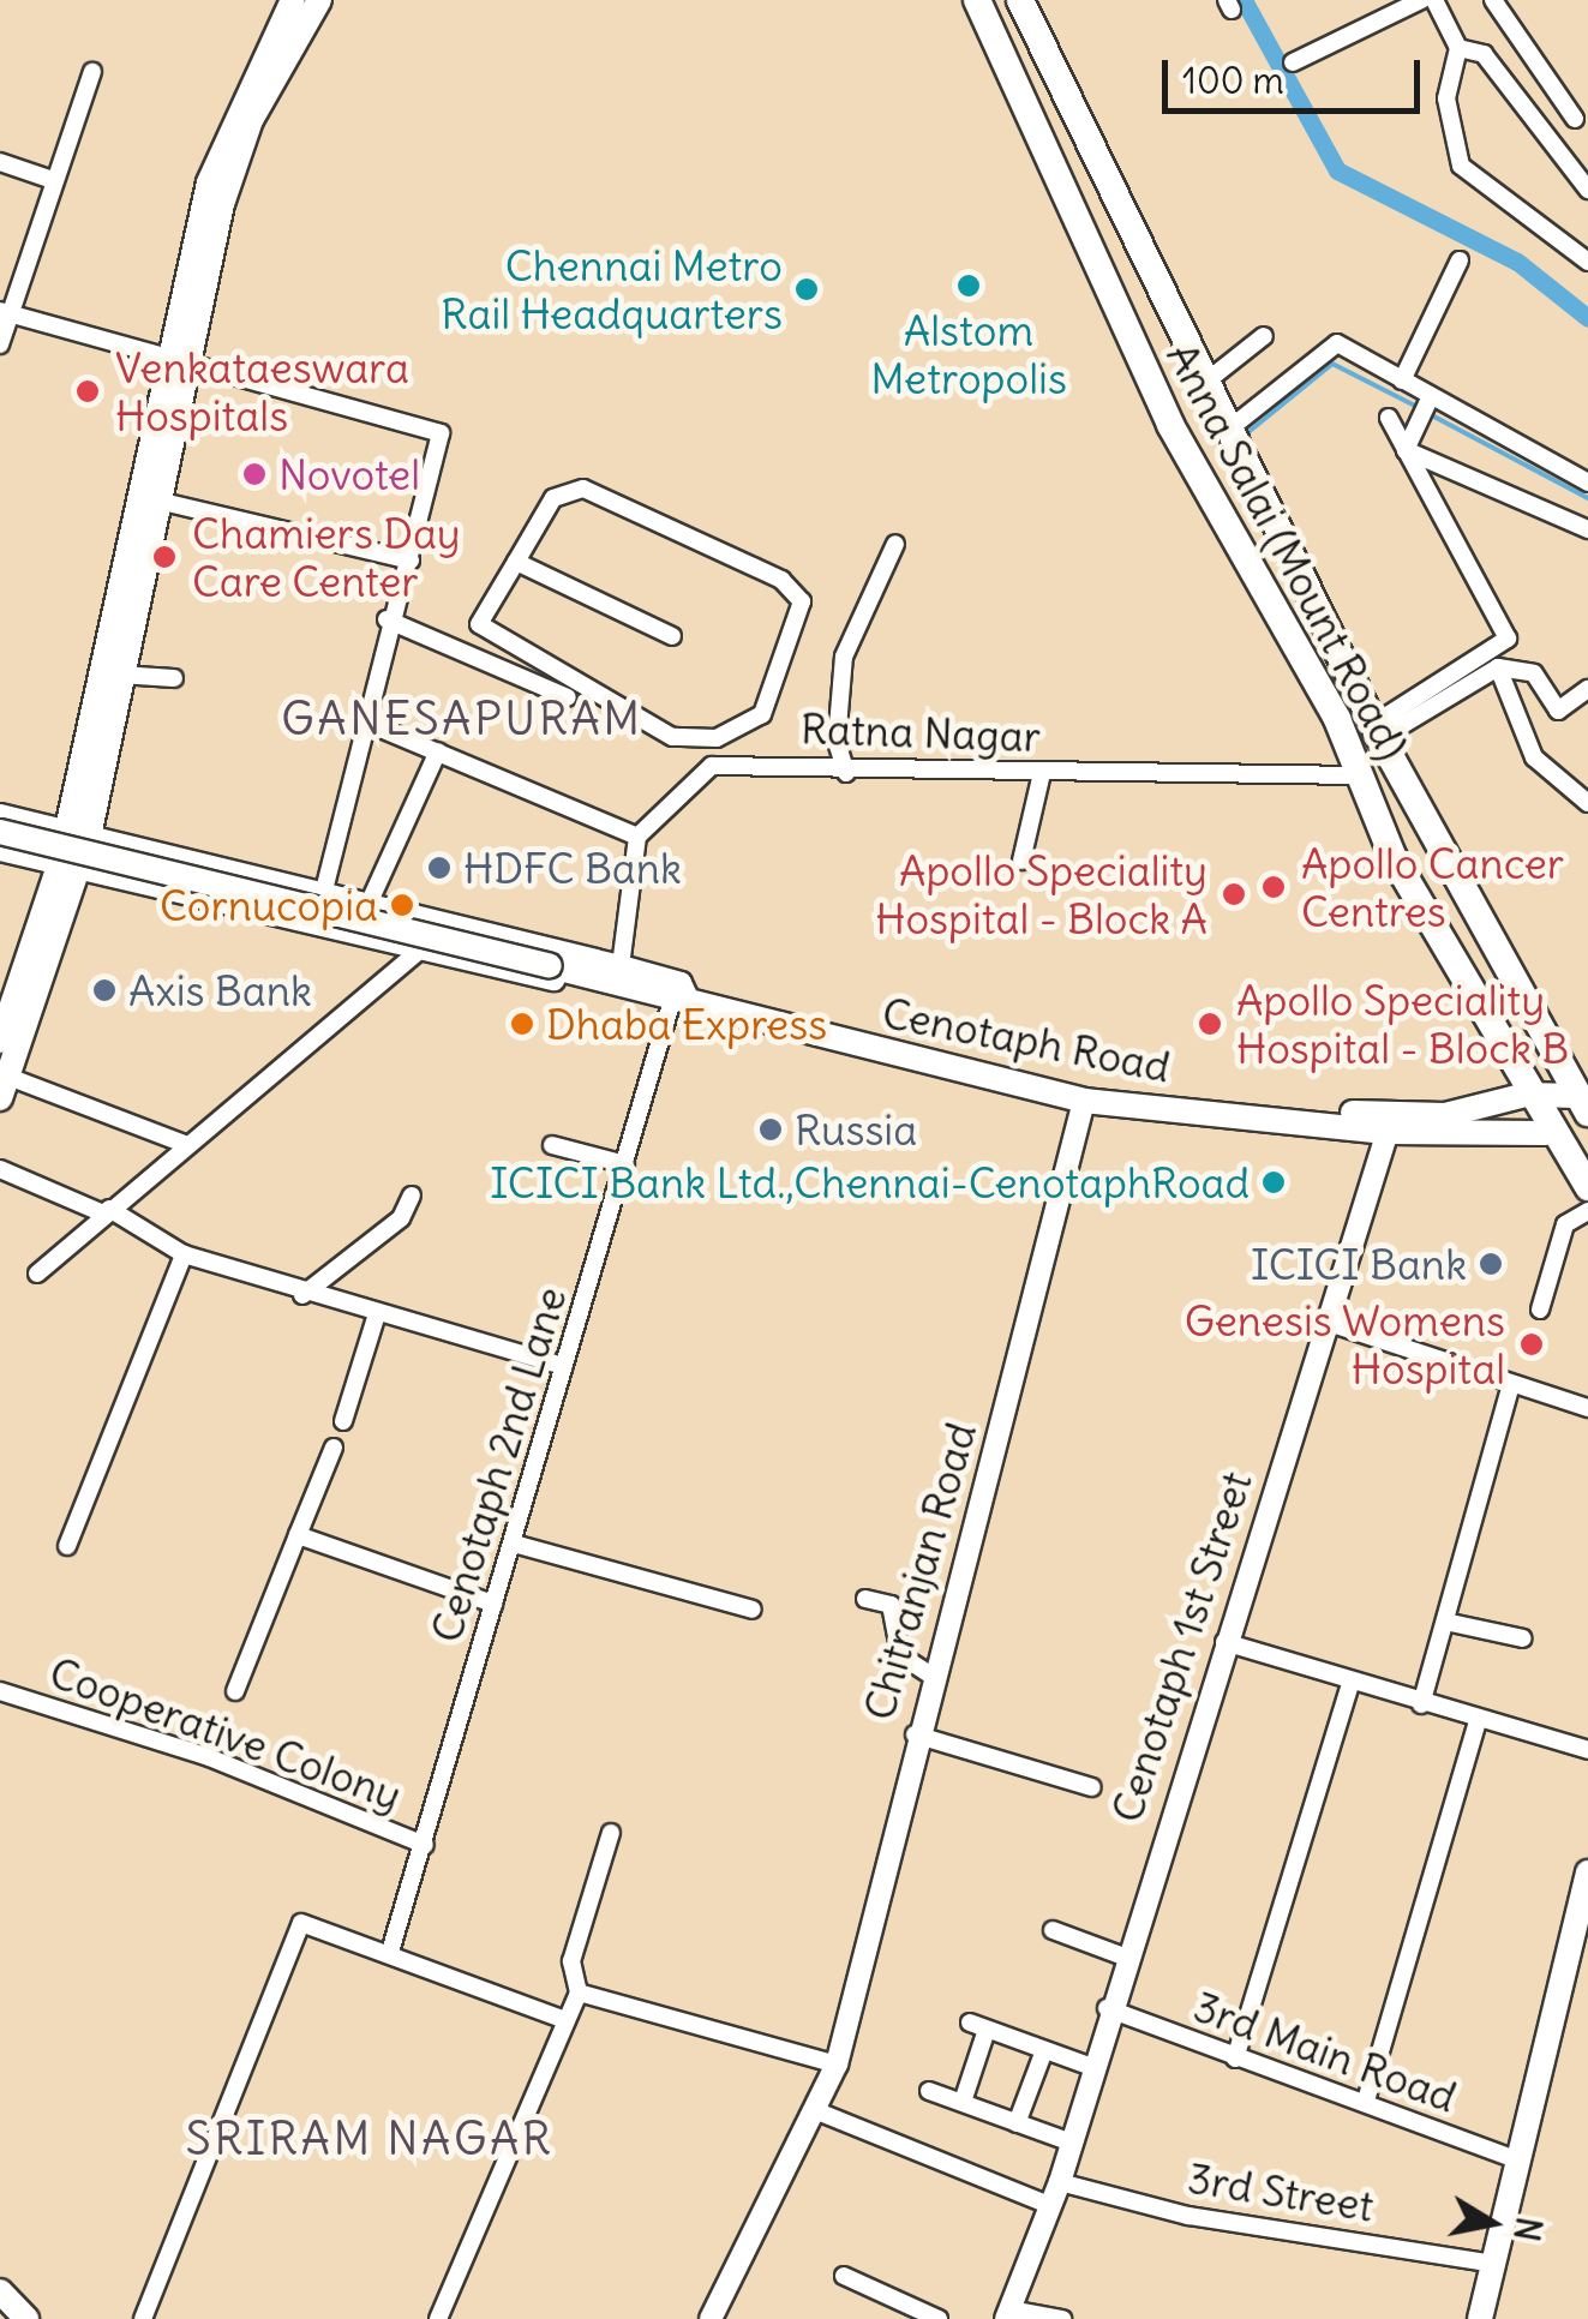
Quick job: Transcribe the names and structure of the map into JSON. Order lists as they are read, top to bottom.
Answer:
{
  "streets": {
    "main road": ["Anna Salai (Mount Road)", "Cenotaph Road"],
    "street": [
      "Ratna Nagar",
      "Cenotaph 2nd Lane",
      "Chitranjan Road",
      "Cenotaph 1st Street",
      "Cooperative Colony",
      "3rd Main Road",
      "3rd Street"
    ]
  },
  "crossings": [
    ["Anna Salai (Mount Road)", "Ratna Nagar"],
    ["Anna Salai (Mount Road)", "Cenotaph Road"],
    ["Cenotaph Road", "Cenotaph 2nd Lane"],
    ["Cenotaph Road", "Chitranjan Road"],
    ["Cenotaph Road", "Cenotaph 1st Street"],
    ["Cenotaph 2nd Lane", "Cooperative Colony"],
    ["Cenotaph 1st Street", "3rd Main Road"],
    ["Cenotaph 1st Street", "3rd Street"]
  ],
  "districts": ["GANESAPURAM", "SRIRAM NAGAR"],
  "places": [
    "Alstom Metropolis",
    "Chennai Metro Rail Headquarters",
    "Venkataeswara Hospitals",
    "Novotel",
    "Chamiers Day Care Center",
    "HDFC Bank",
    "Apollo Cancer Centres",
    "Apollo Speciality Hospital - Block A",
    "Cornucopia",
    "Axis Bank",
    "Dhaba Express",
    "Apollo Speciality Hospital - Block B",
    "Russia",
    "ICICI Bank Ltd.,Chennai-CenotaphRoad",
    "ICICI Bank",
    "Genesis Womens Hospital"
  ],
  "scale_bar": "100 m",
  "north": "right"
}
